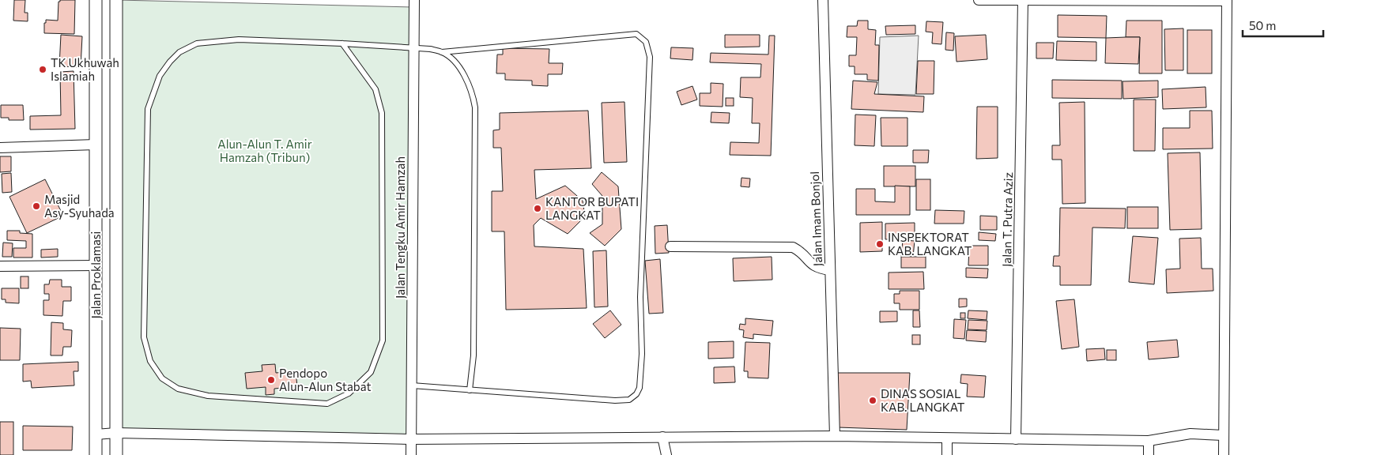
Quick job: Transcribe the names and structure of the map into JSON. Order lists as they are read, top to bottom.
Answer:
{
  "streets": {
    "street": [
      "Jalan Imam Bonjol",
      "Jalan T. Putra Aziz",
      "Jalan Tengku Amir Hamzah",
      "Jalan Proklamasi"
    ]
  },
  "parks": ["Alun-Alun T. Amir Hamzah (Tribun)"],
  "places": [
    "TK Ukhuwah Islamiah",
    "Masjid Asy-Syuhada",
    "KANTOR BUPATI LANGKAT",
    "INSPEKTORAT KAB. LANGKAT",
    "Pendopo Alun-Alun Stabat",
    "DINAS SOSIAL KAB. LANGKAT"
  ],
  "scale_bar": "50 m"
}
